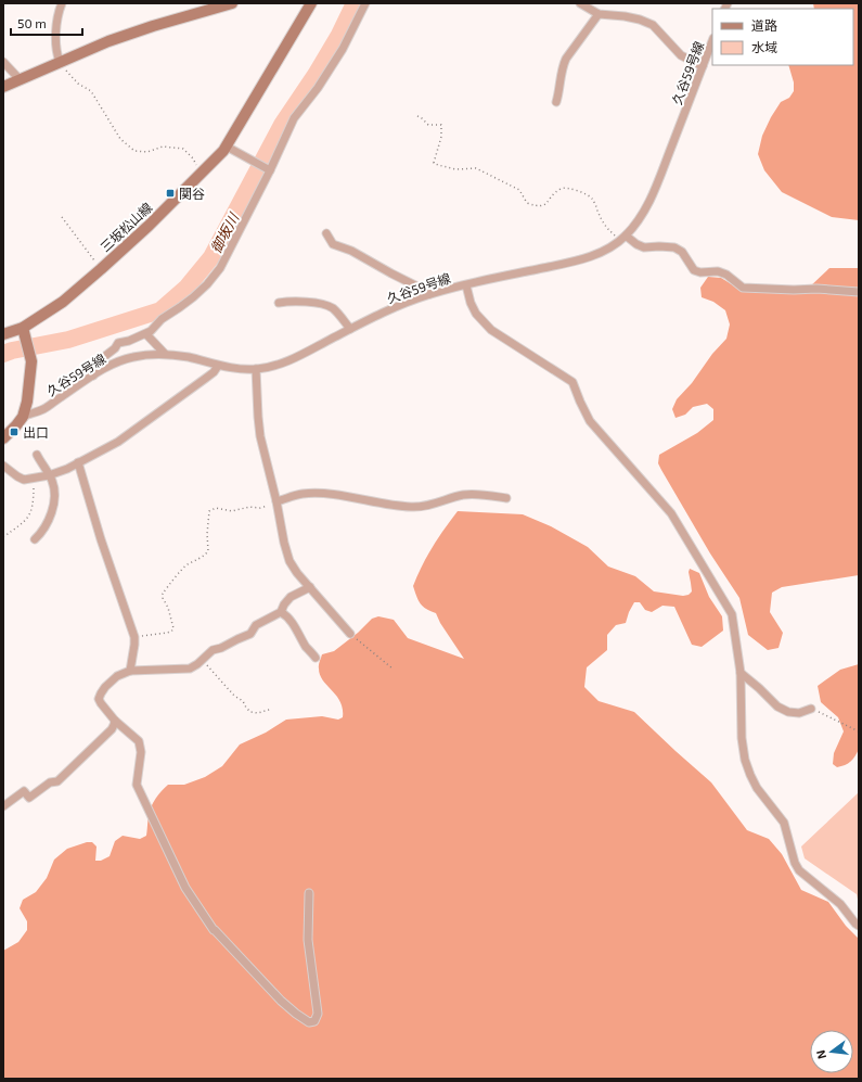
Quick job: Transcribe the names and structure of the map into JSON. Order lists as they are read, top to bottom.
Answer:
{
  "streets": {
    "main road": ["三坂松山線"],
    "street": ["久谷59号線"]
  },
  "water": ["御坂川"],
  "places": {
    "transit": ["関谷", "出口"]
  },
  "legend": ["道路", "水域"],
  "scale_bar": "50 m",
  "north": "left"
}
